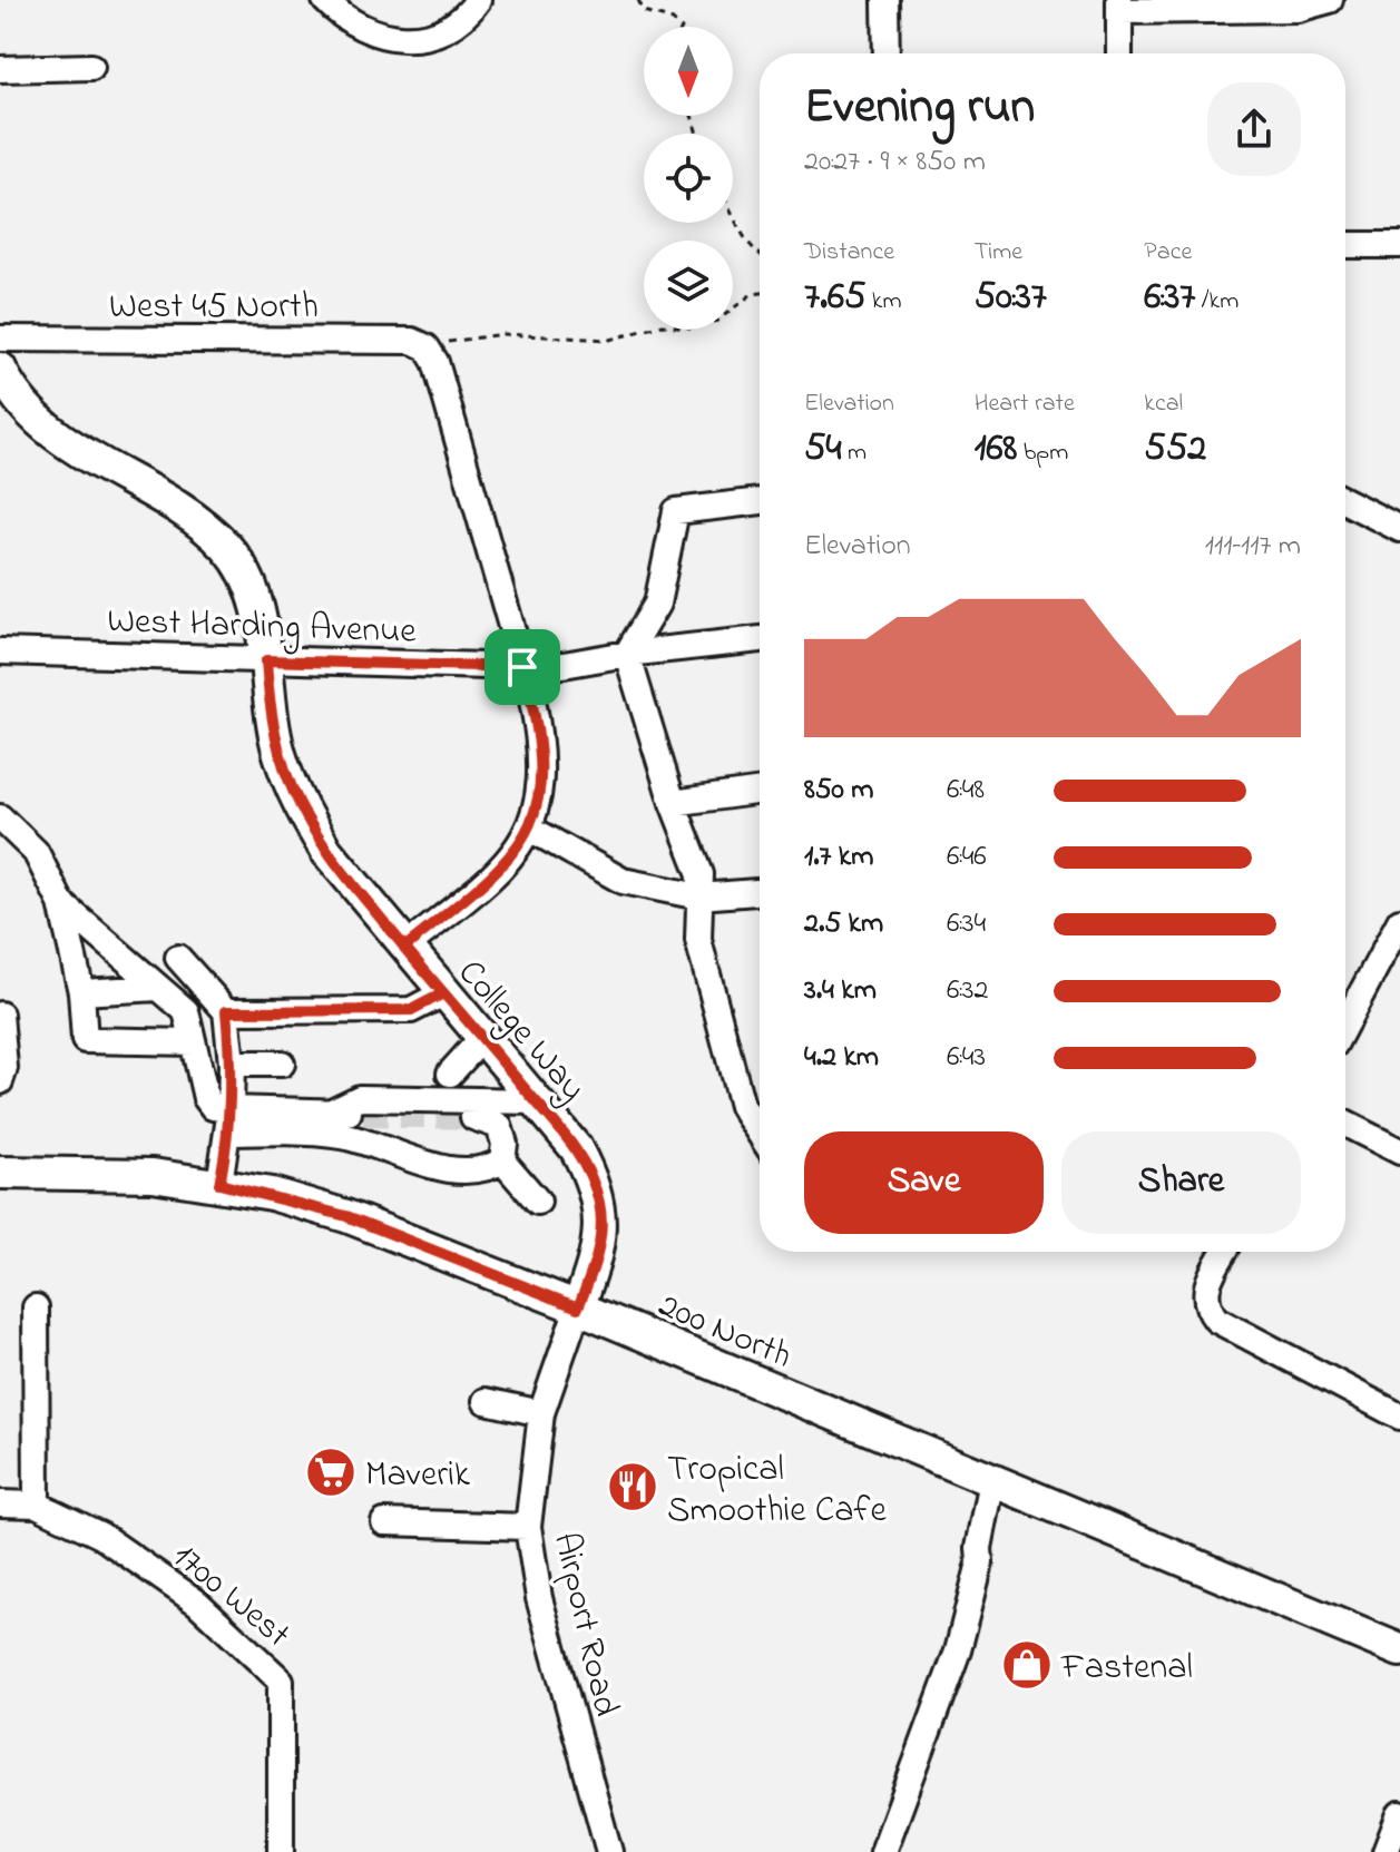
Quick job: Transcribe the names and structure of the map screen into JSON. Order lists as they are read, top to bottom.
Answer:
{
  "streets": {
    "main road": ["College Way", "200 North"],
    "street": [
      "West 45 North",
      "West Harding Avenue",
      "1700 West",
      "Airport Road"
    ]
  },
  "crossings": [
    ["West Harding Avenue", "College Way"],
    ["College Way", "200 North"],
    ["College Way", "Airport Road"],
    ["200 North", "Airport Road"]
  ],
  "places": {
    "supermarket": ["Maverik"],
    "restaurant": ["Tropical Smoothie Cafe"],
    "shop": ["Fastenal"]
  },
  "north": "bottom",
  "page": {
    "heading": ["Evening run", "20:27 · 9 × 850 m"],
    "stats": [
      ["Distance", "7.65 km"],
      ["Time", "50:37"],
      ["Pace", "6:37 /km"],
      ["Elevation", "54 m"],
      ["Heart rate", "168 bpm"],
      ["kcal", "552"]
    ],
    "chart": ["Elevation", "111–117 m"],
    "list": [
      {
        "name": "850 m",
        "note": "6:48"
      },
      {
        "name": "1.7 km",
        "note": "6:46"
      },
      {
        "name": "2.5 km",
        "note": "6:34"
      },
      {
        "name": "3.4 km",
        "note": "6:32"
      },
      {
        "name": "4.2 km",
        "note": "6:43"
      }
    ],
    "buttons": ["Save", "Share"]
  }
}
